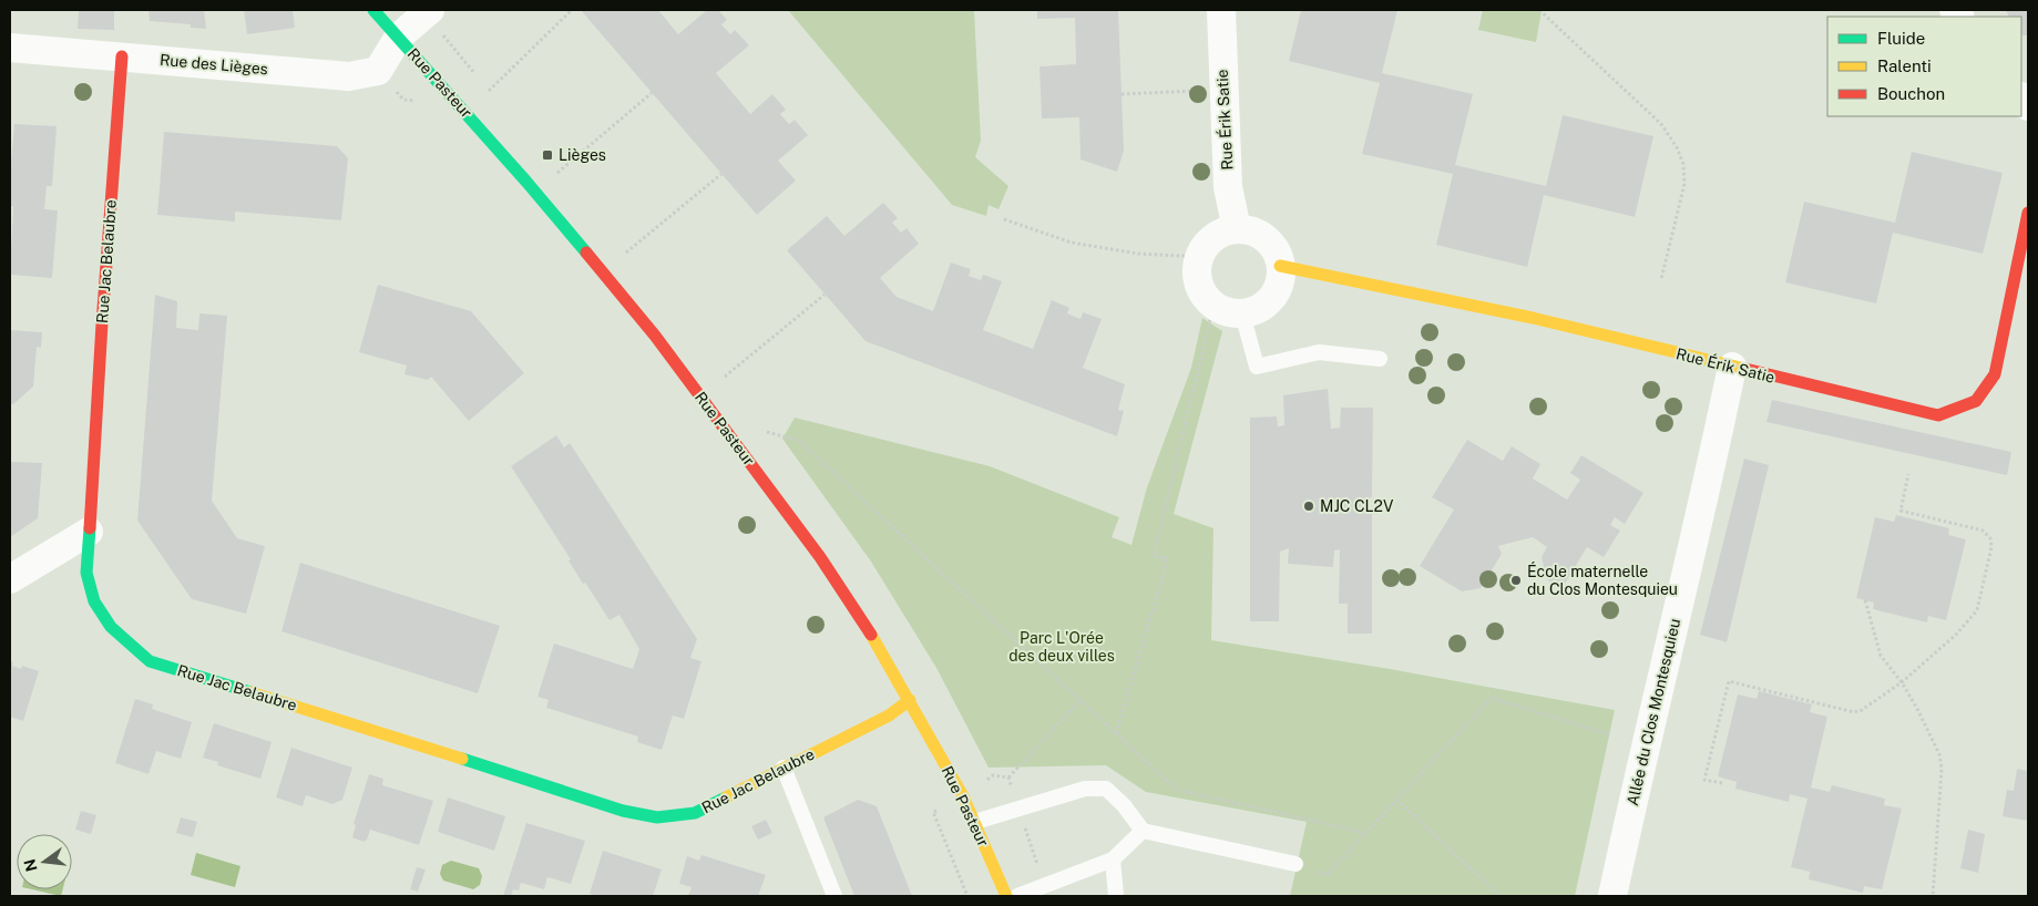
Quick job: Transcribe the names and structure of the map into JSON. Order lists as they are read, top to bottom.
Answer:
{
  "streets": {
    "street": [
      "Rue des Lièges",
      "Rue Pasteur",
      "Rue Érik Satie",
      "Rue Jac Belaubre",
      "Allée du Clos Montesquieu"
    ]
  },
  "crossings": [
    ["Rue des Lièges", "Rue Pasteur"],
    ["Rue des Lièges", "Rue Jac Belaubre"],
    ["Rue Pasteur", "Rue Jac Belaubre"],
    ["Rue Érik Satie", "Allée du Clos Montesquieu"]
  ],
  "parks": ["Parc L'Orée des deux villes"],
  "places": {
    "transit": ["Lièges"],
    "other": ["MJC CL2V", "École maternelle du Clos Montesquieu"]
  },
  "legend": ["Fluide", "Ralenti", "Bouchon"],
  "north": "left"
}
